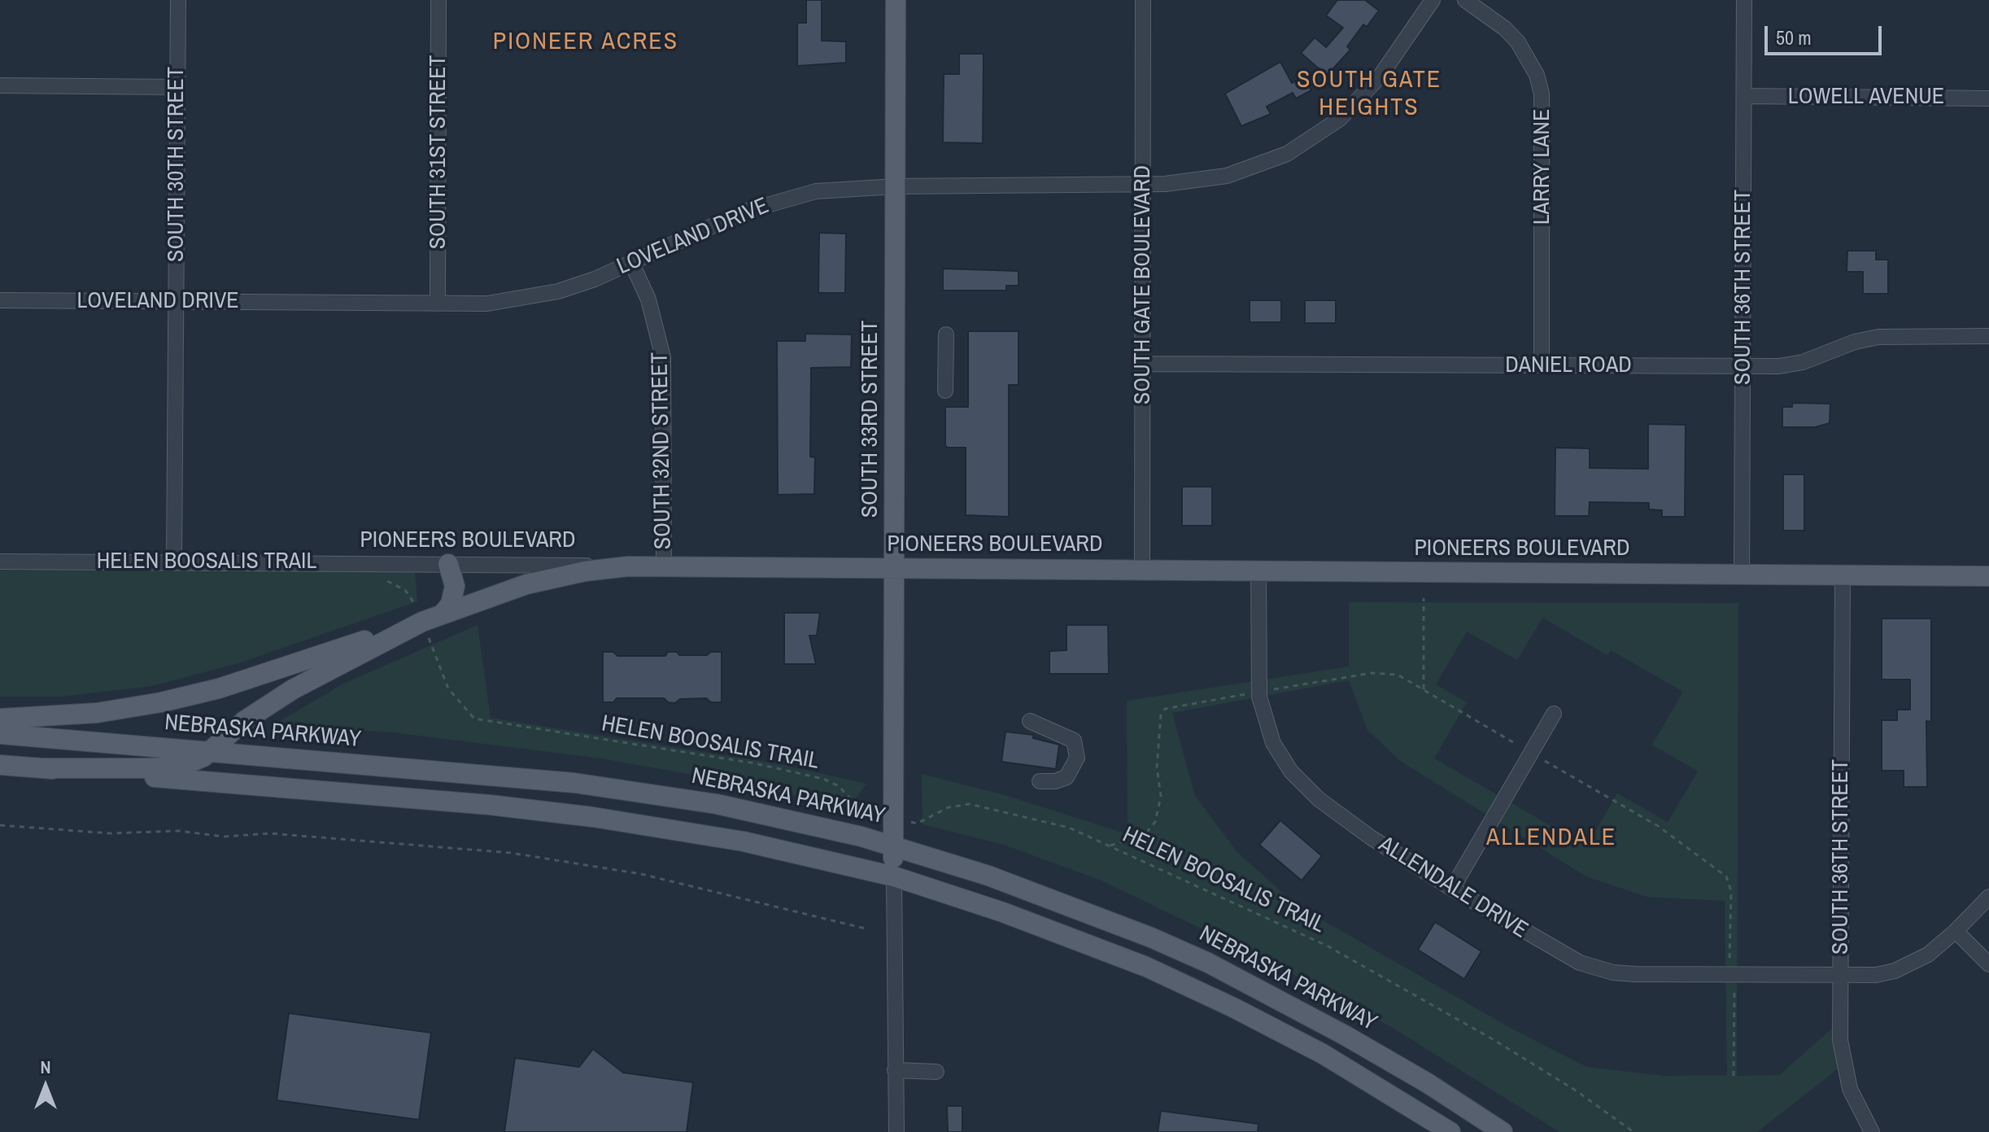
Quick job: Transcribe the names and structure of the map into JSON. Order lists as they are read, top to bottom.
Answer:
{
  "streets": {
    "main road": ["SOUTH 33RD STREET", "PIONEERS BOULEVARD", "NEBRASKA PARKWAY"],
    "street": [
      "LOWELL AVENUE",
      "SOUTH 31ST STREET",
      "SOUTH 30TH STREET",
      "LARRY LANE",
      "LOVELAND DRIVE",
      "SOUTH GATE BOULEVARD",
      "SOUTH 36TH STREET",
      "DANIEL ROAD",
      "SOUTH 32ND STREET",
      "ALLENDALE DRIVE"
    ],
    "path": ["HELEN BOOSALIS TRAIL"]
  },
  "crossings": [
    ["LOWELL AVENUE", "SOUTH 36TH STREET"],
    ["SOUTH 31ST STREET", "LOVELAND DRIVE"],
    ["SOUTH 30TH STREET", "LOVELAND DRIVE"],
    ["SOUTH 30TH STREET", "PIONEERS BOULEVARD"],
    ["LARRY LANE", "DANIEL ROAD"],
    ["LOVELAND DRIVE", "SOUTH GATE BOULEVARD"],
    ["LOVELAND DRIVE", "SOUTH 33RD STREET"],
    ["LOVELAND DRIVE", "SOUTH 32ND STREET"],
    ["SOUTH GATE BOULEVARD", "DANIEL ROAD"],
    ["SOUTH GATE BOULEVARD", "PIONEERS BOULEVARD"],
    ["SOUTH 36TH STREET", "DANIEL ROAD"],
    ["SOUTH 36TH STREET", "PIONEERS BOULEVARD"],
    ["SOUTH 36TH STREET", "ALLENDALE DRIVE"],
    ["SOUTH 33RD STREET", "PIONEERS BOULEVARD"],
    ["SOUTH 33RD STREET", "HELEN BOOSALIS TRAIL"],
    ["SOUTH 33RD STREET", "NEBRASKA PARKWAY"],
    ["SOUTH 32ND STREET", "PIONEERS BOULEVARD"],
    ["PIONEERS BOULEVARD", "ALLENDALE DRIVE"]
  ],
  "districts": ["PIONEER ACRES", "SOUTH GATE HEIGHTS", "ALLENDALE"],
  "scale_bar": "50 m",
  "north": "top"
}
